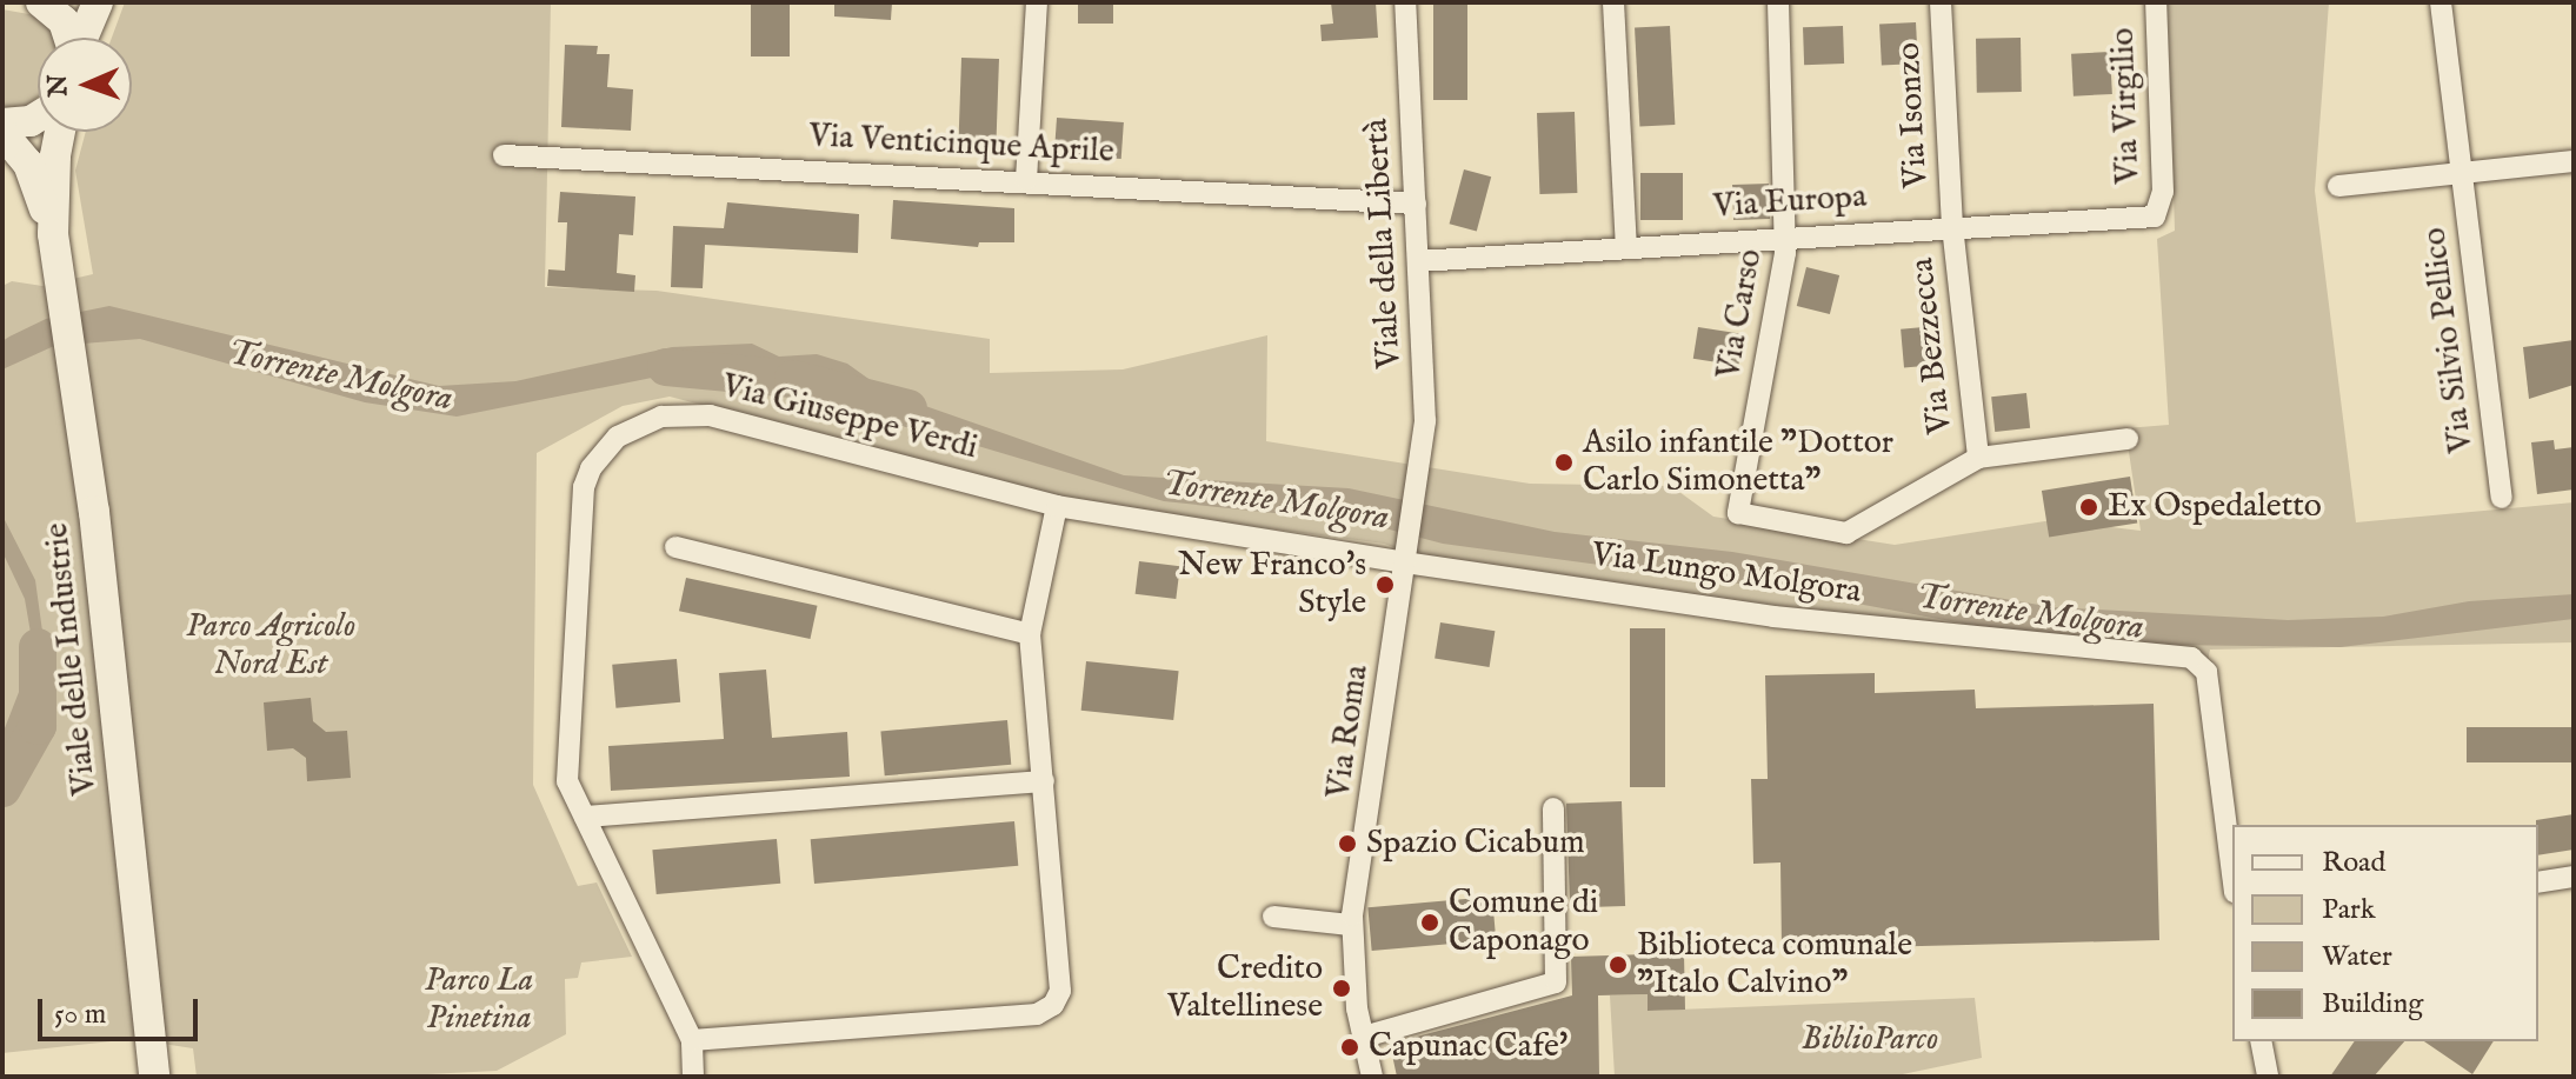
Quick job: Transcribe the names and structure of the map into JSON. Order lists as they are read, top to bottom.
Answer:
{
  "streets": {
    "street": [
      "Via Virgilio",
      "Via Isonzo",
      "Via Venticinque Aprile",
      "Via Europa",
      "Viale della Libertà",
      "Via Carso",
      "Via Silvio Pellico",
      "Via Bezzecca",
      "Via Giuseppe Verdi",
      "Via Lungo Molgora",
      "Viale delle Industrie",
      "Via Roma"
    ]
  },
  "crossings": [
    ["Via Virgilio", "Via Europa"],
    ["Via Isonzo", "Via Europa"],
    ["Via Isonzo", "Via Bezzecca"],
    ["Via Venticinque Aprile", "Viale della Libertà"],
    ["Via Europa", "Viale della Libertà"],
    ["Via Europa", "Via Carso"],
    ["Via Europa", "Via Bezzecca"],
    ["Viale della Libertà", "Via Giuseppe Verdi"],
    ["Viale della Libertà", "Via Lungo Molgora"],
    ["Viale della Libertà", "Via Roma"],
    ["Via Carso", "Via Bezzecca"],
    ["Via Giuseppe Verdi", "Via Lungo Molgora"],
    ["Via Giuseppe Verdi", "Via Roma"],
    ["Via Lungo Molgora", "Via Roma"]
  ],
  "water": ["Torrente Molgora"],
  "parks": ["Parco Agricolo Nord Est", "Parco La Pinetina", "BiblioParco"],
  "places": [
    "Asilo infantile \"Dottor Carlo Simonetta\"",
    "Ex Ospedaletto",
    "New Franco's Style",
    "Spazio Cicabum",
    "Comune di Caponago",
    "Biblioteca comunale \"Italo Calvino\"",
    "Credito Valtellinese",
    "Capunac Cafe'"
  ],
  "legend": [
    "Road",
    "Park",
    "Water",
    "Building"
  ],
  "scale_bar": "50 m",
  "north": "left"
}
